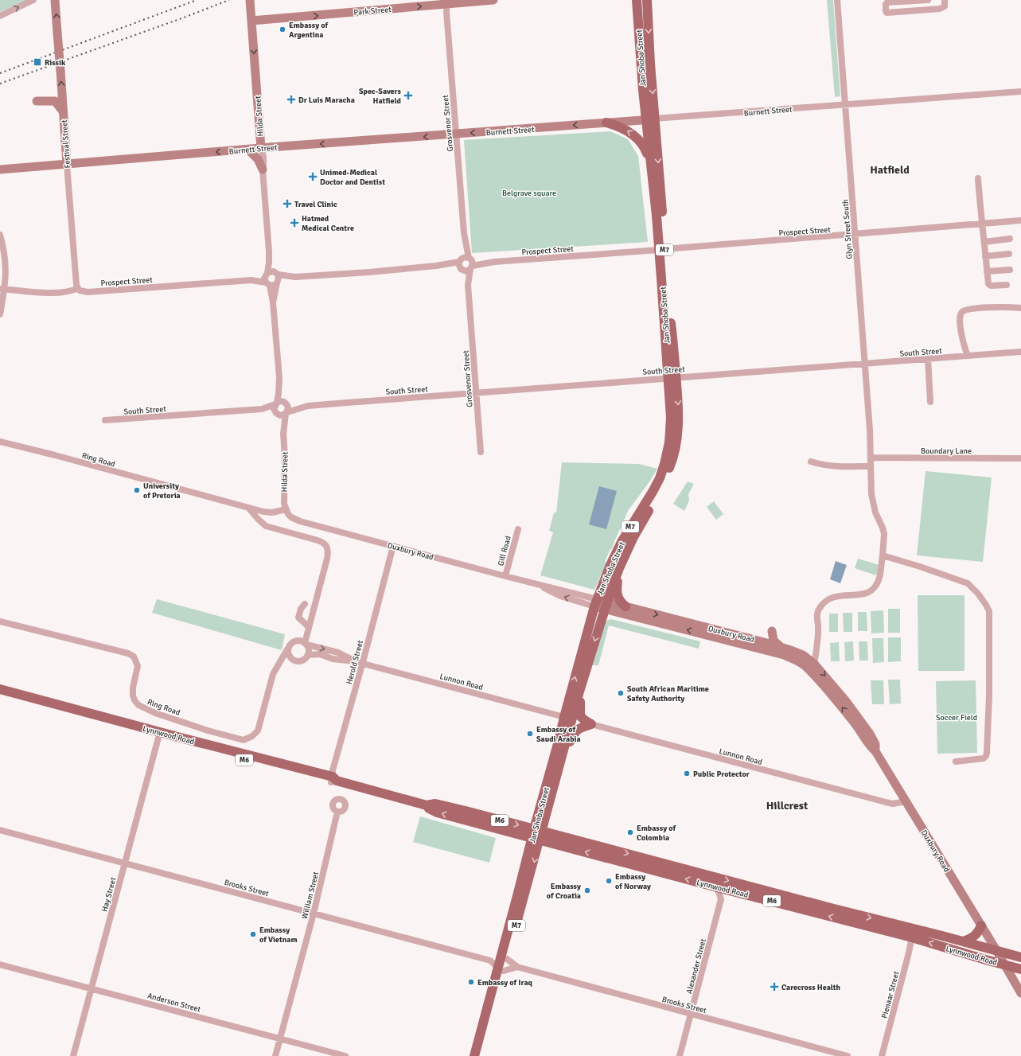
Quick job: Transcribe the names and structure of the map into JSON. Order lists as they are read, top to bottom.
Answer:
{
  "streets": {
    "main road": [
      "Jan Shoba Street",
      "M7",
      "Lynnwood Road",
      "M6"
    ],
    "street": [
      "Park Street",
      "Burnett Street",
      "Hilda Street",
      "Grosvenor Street",
      "Festival Street",
      "Glyn Street South",
      "Prospect Street",
      "South Street",
      "Boundary Lane",
      "Ring Road",
      "Duxbury Road",
      "Gill Road",
      "Herold Street",
      "Lunnon Road",
      "Brooks Street",
      "Hay Street",
      "William Street",
      "Alexander Street",
      "Pienaar Street",
      "Anderson Street"
    ]
  },
  "crossings": [
    ["Park Street", "Hilda Street"],
    ["Park Street", "Grosvenor Street"],
    ["Jan Shoba Street", "Burnett Street"],
    ["Jan Shoba Street", "Prospect Street"],
    ["Jan Shoba Street", "South Street"],
    ["Jan Shoba Street", "Duxbury Road"],
    ["Jan Shoba Street", "Lunnon Road"],
    ["Jan Shoba Street", "Lynnwood Road"],
    ["Jan Shoba Street", "Brooks Street"],
    ["Burnett Street", "Hilda Street"],
    ["Burnett Street", "Grosvenor Street"],
    ["Burnett Street", "Festival Street"],
    ["Burnett Street", "Glyn Street South"],
    ["Hilda Street", "Prospect Street"],
    ["Hilda Street", "South Street"],
    ["Hilda Street", "Ring Road"],
    ["Hilda Street", "Duxbury Road"],
    ["Grosvenor Street", "Prospect Street"],
    ["Grosvenor Street", "South Street"],
    ["Festival Street", "Prospect Street"],
    ["Glyn Street South", "Prospect Street"],
    ["Glyn Street South", "South Street"],
    ["Glyn Street South", "Boundary Lane"],
    ["Glyn Street South", "Duxbury Road"],
    ["Ring Road", "Duxbury Road"],
    ["Ring Road", "Lunnon Road"],
    ["Duxbury Road", "Gill Road"],
    ["Duxbury Road", "Herold Street"],
    ["Duxbury Road", "Lunnon Road"],
    ["Duxbury Road", "Lynnwood Road"],
    ["Herold Street", "Lunnon Road"],
    ["Herold Street", "Lynnwood Road"],
    ["Lynnwood Road", "Hay Street"],
    ["Lynnwood Road", "Pienaar Street"],
    ["Brooks Street", "Hay Street"],
    ["Brooks Street", "William Street"],
    ["Brooks Street", "Alexander Street"],
    ["Hay Street", "Anderson Street"],
    ["William Street", "Anderson Street"]
  ],
  "one_way": ["Park Street", "Burnett Street", "Festival Street"],
  "districts": ["Hatfield", "Hillcrest"],
  "parks": ["Belgrave square", "Soccer Field"],
  "places": {
    "other": [
      "Embassy of Argentina",
      "University of Pretoria",
      "South African Maritime Safety Authority",
      "Embassy of Saudi Arabia",
      "Public Protector",
      "Embassy of Colombia",
      "Embassy of Norway",
      "Embassy of Croatia",
      "Embassy of Vietnam",
      "Embassy of Iraq"
    ],
    "transit": ["Rissik"],
    "health": [
      "Spec-Savers Hatfield",
      "Dr Luis Maracha",
      "Unimed-Medical Doctor and Dentist",
      "Travel Clinic",
      "Hatmed Medical Centre",
      "Carecross Health"
    ]
  }
}
